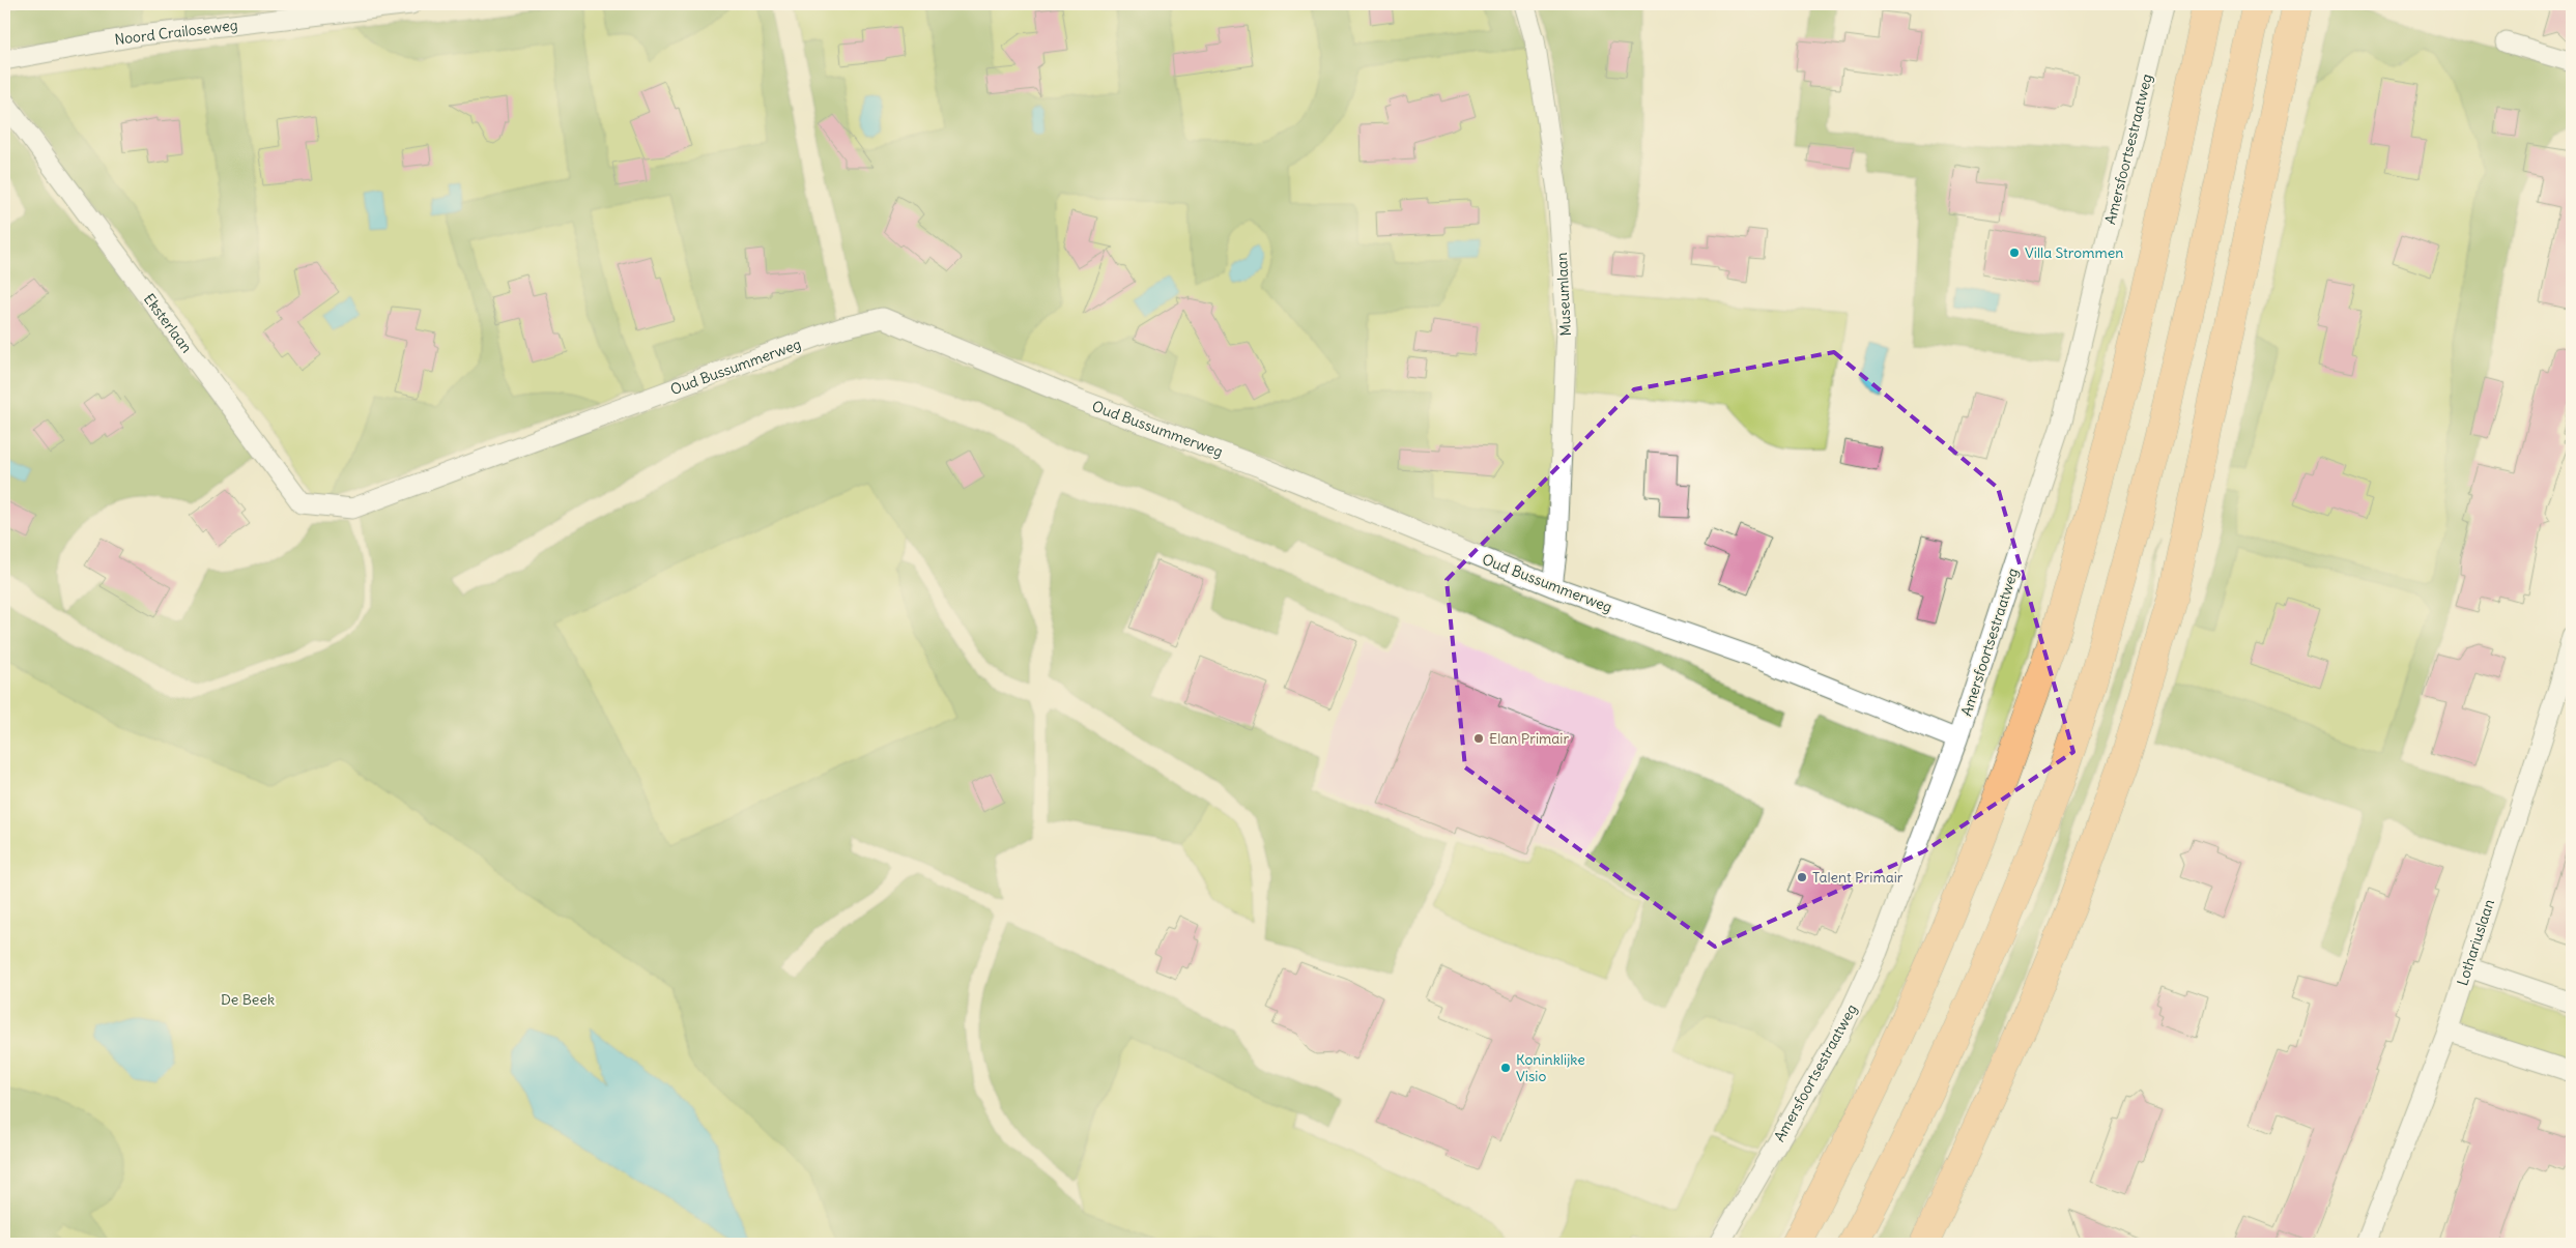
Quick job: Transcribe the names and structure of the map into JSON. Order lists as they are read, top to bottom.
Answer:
{
  "streets": {
    "street": [
      "Noord Crailoseweg",
      "Amersfoortsestraatweg",
      "Museumlaan",
      "Eksterlaan",
      "Oud Bussummerweg",
      "Lothariuslaan"
    ]
  },
  "crossings": [
    ["Amersfoortsestraatweg", "Oud Bussummerweg"],
    ["Museumlaan", "Oud Bussummerweg"],
    ["Eksterlaan", "Oud Bussummerweg"]
  ],
  "parks": ["De Beek"],
  "places": [
    "Villa Strommen",
    "Elan Primair",
    "Talent Primair",
    "Koninklijke Visio"
  ]
}
